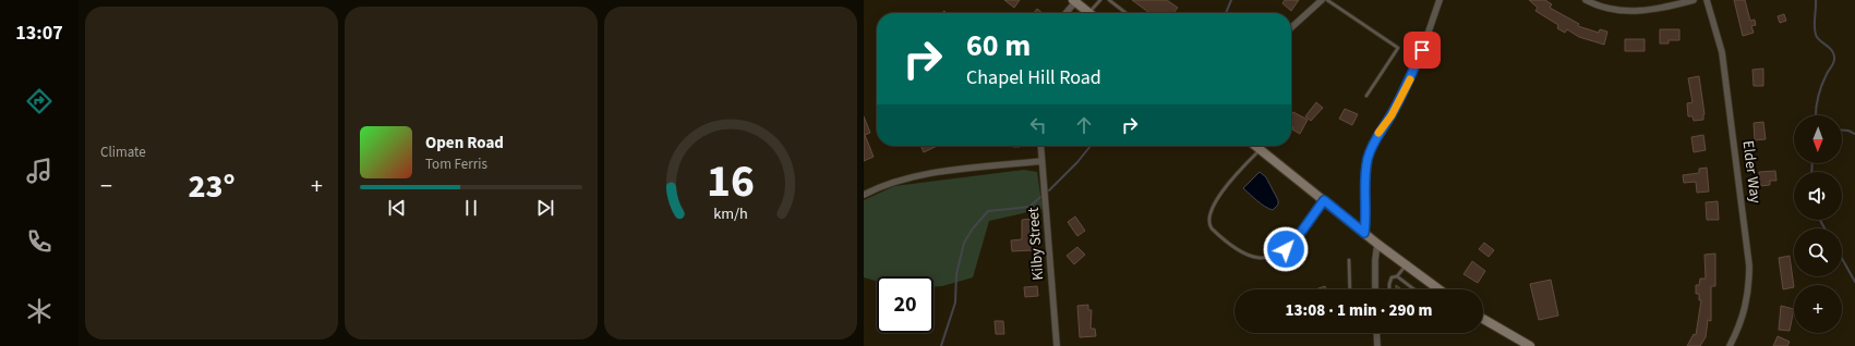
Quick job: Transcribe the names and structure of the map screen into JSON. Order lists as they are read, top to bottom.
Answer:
{
  "streets": {
    "street": ["Elder Way", "Kilby Street"]
  },
  "north": "bottom",
  "page": {
    "tabs": "13:07",
    "tile": "Climate",
    "turn": ["60 m", "Chapel Hill Road"],
    "map_buttons": "+",
    "song": ["Open Road", "Tom Ferris"],
    "heat": ["−", "23°", "+"],
    "limit": "20",
    "trip": "13:08 · 1 min · 290 m",
    "gauge": ["16", "km/h"]
  }
}
